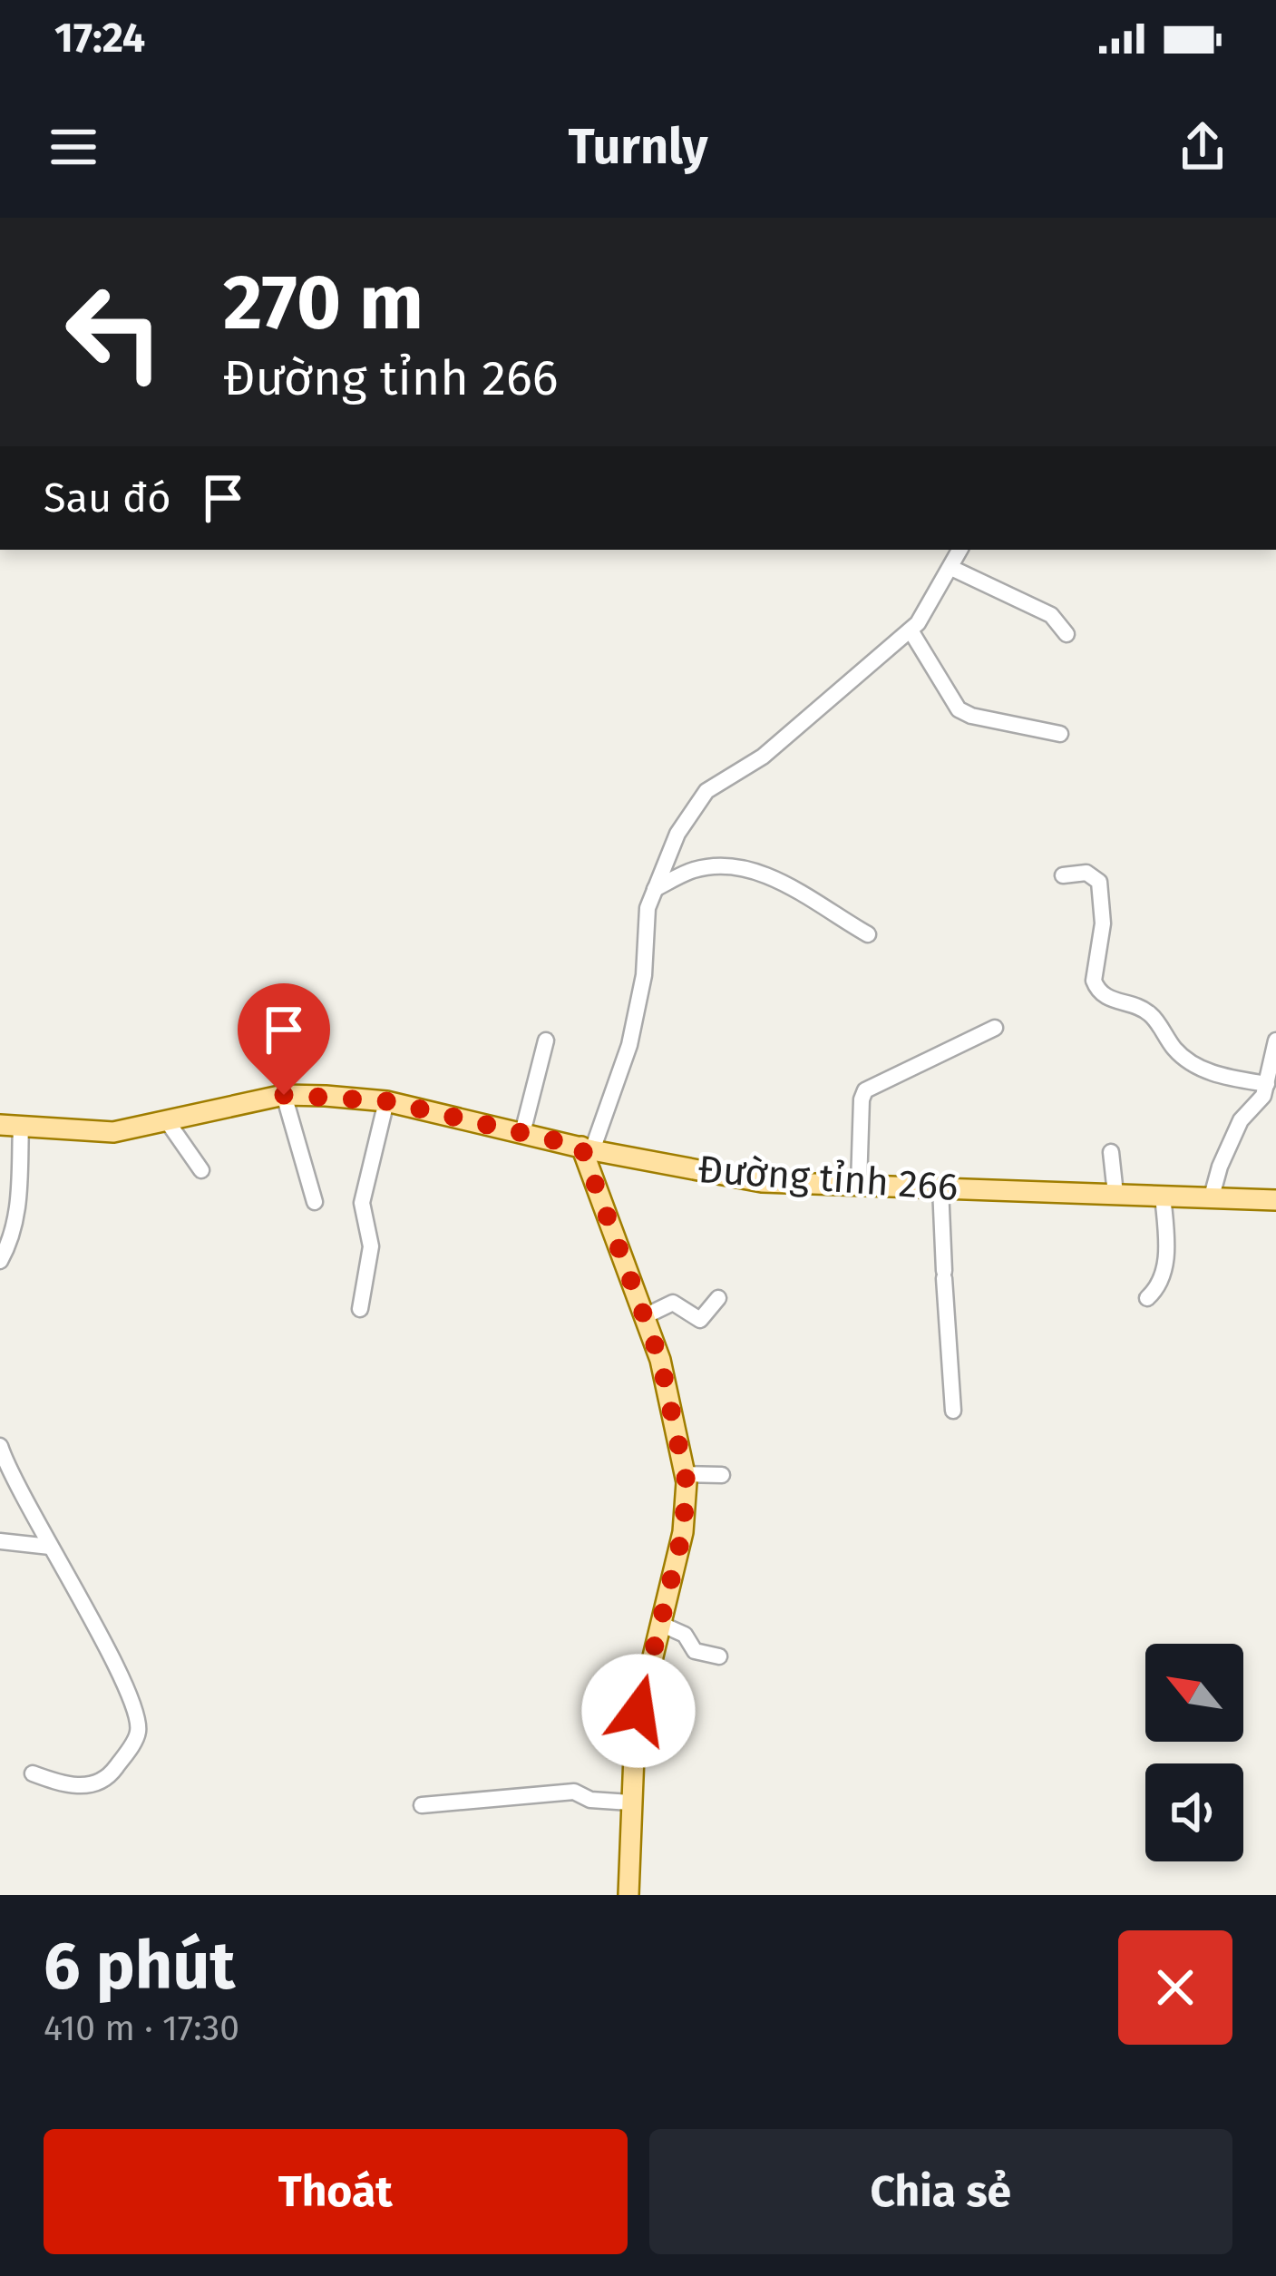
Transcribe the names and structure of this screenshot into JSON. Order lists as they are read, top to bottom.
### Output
{
  "streets": {
    "main road": ["Đường tỉnh 266"]
  },
  "north": "top left",
  "page": {
    "status": "17:24",
    "header": "Turnly",
    "turn": ["270 m", "Đường tỉnh 266"],
    "then": "Sau đó",
    "heading": ["6 phút", "410 m · 17:30"],
    "buttons": ["Thoát", "Chia sẻ"]
  }
}
